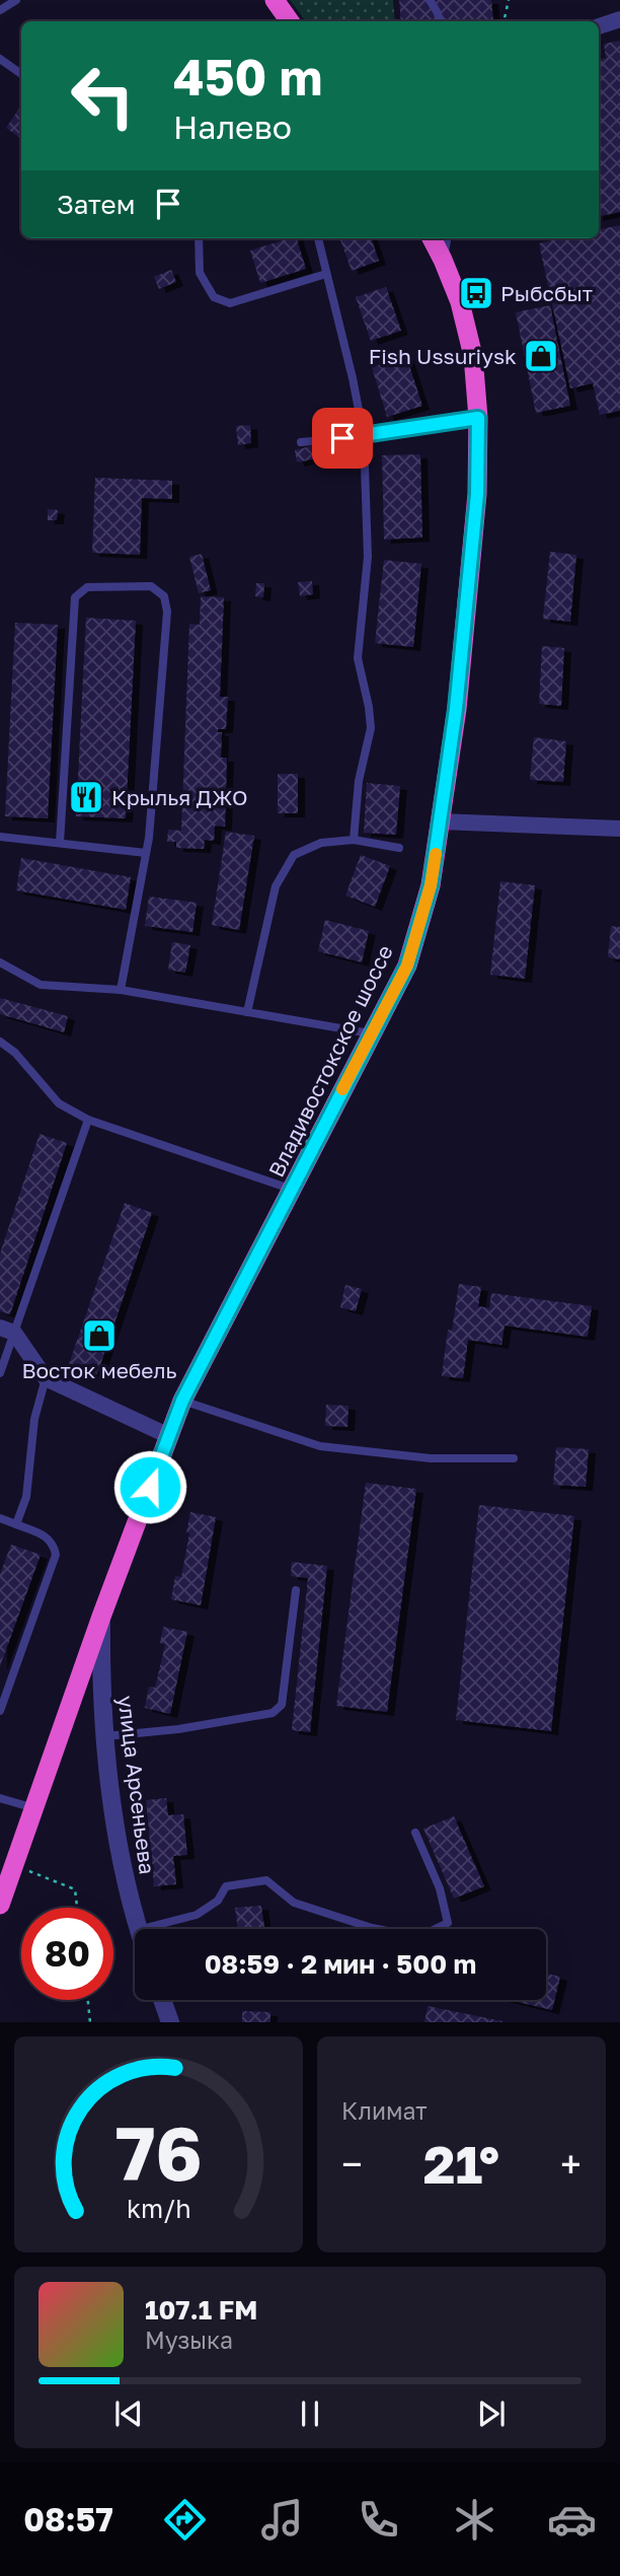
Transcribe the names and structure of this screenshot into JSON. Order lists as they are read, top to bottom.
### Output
{
  "streets": {
    "highway": ["Владивостокское шоссе"],
    "street": ["улица Арсеньева"]
  },
  "crossings": [
    ["Владивостокское шоссе", "улица Арсеньева"]
  ],
  "places": {
    "bus stop": ["Рыбсбыт"],
    "shop": ["Fish Ussuriysk", "Восток мебель"],
    "restaurant": ["Крылья ДЖО"]
  },
  "page": {
    "turn": ["450 m", "Налево"],
    "then": "Затем",
    "limit": "80",
    "trip": "08:59 · 2 мин · 500 m",
    "tile": "Климат",
    "heat": ["−", "21°", "+"],
    "song": ["107.1 FM", "Музыка"],
    "tabs": "08:57",
    "gauge": ["76", "km/h"]
  }
}
